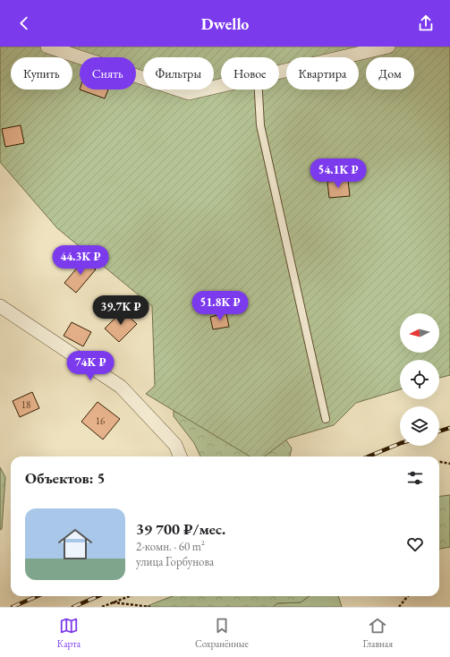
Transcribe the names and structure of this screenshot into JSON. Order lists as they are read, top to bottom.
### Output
{
  "house_numbers": ["18", "16"],
  "north": "left",
  "page": {
    "header": "Dwello",
    "chip": [
      "Купить",
      "Снять",
      "Фильтры",
      "Новое",
      "Квартира",
      "Дом"
    ],
    "price": [
      "54.1K ₽",
      "44.3K ₽",
      "51.8K ₽",
      "39.7K ₽",
      "74K ₽"
    ],
    "heading": "Объектов: 5",
    "list": [
      {
        "name": "39 700 ₽/мес.",
        "note": "2-комн. · 60 m² · улица Горбунова"
      }
    ],
    "tabs": ["Карта", "Сохранённые", "Главная"]
  }
}
